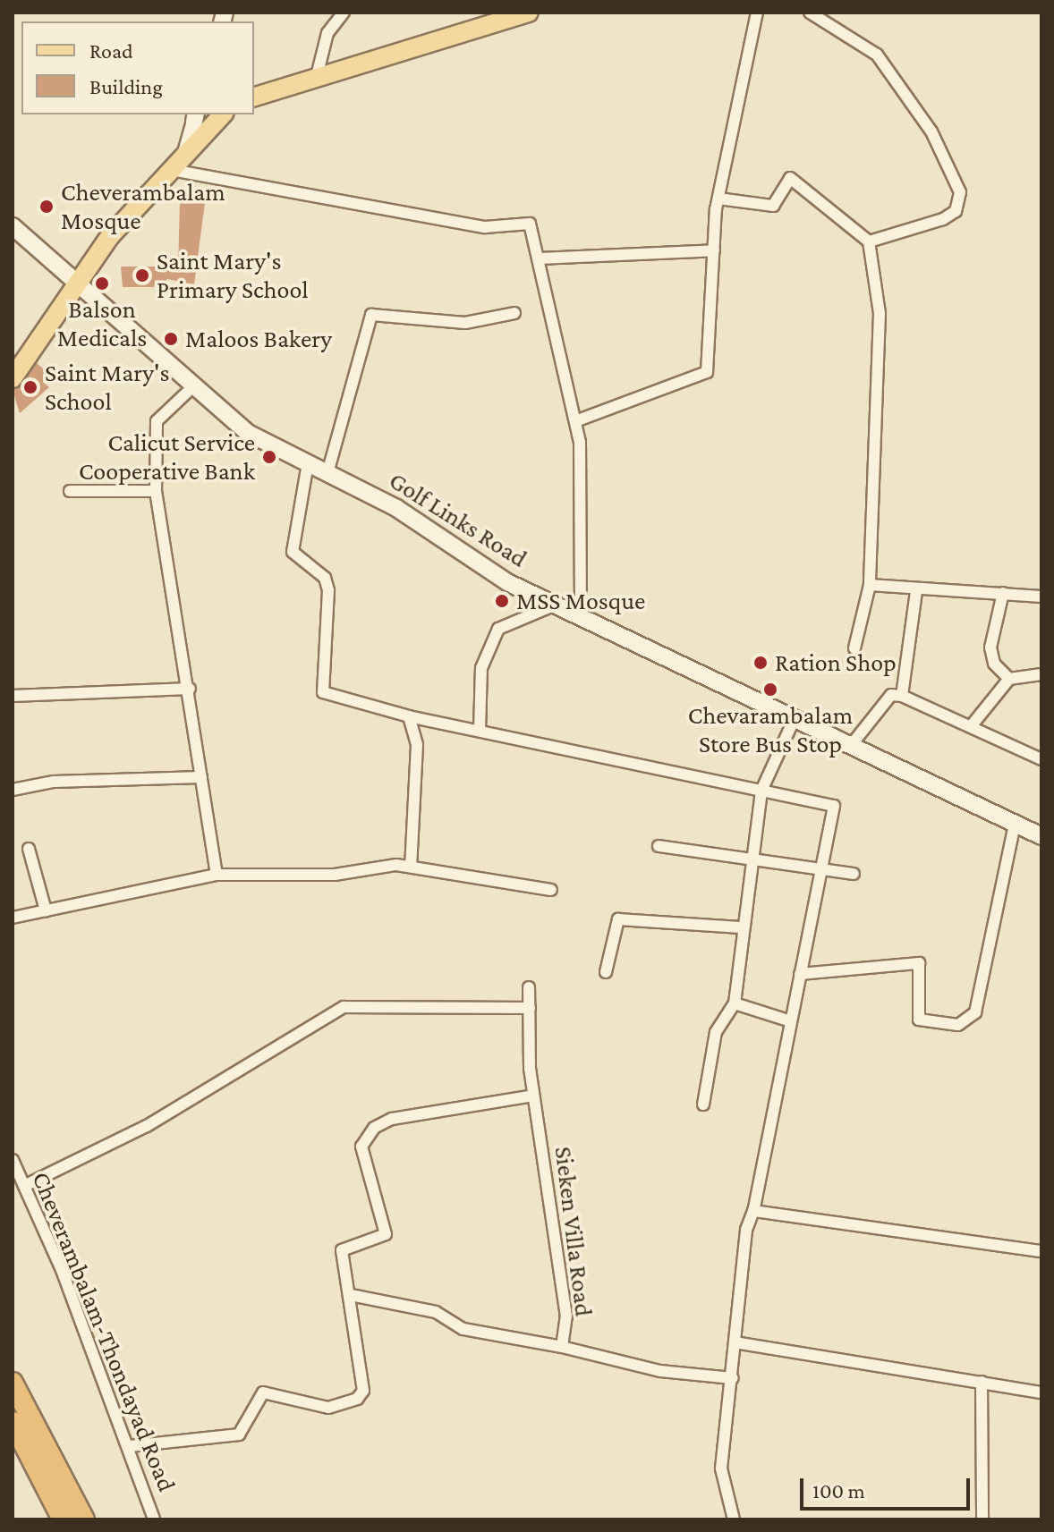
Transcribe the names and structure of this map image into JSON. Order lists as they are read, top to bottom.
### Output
{
  "streets": {
    "main road": ["Golf Links Road"],
    "street": ["Sieken Villa Road", "Cheverambalam-Thondayad Road"]
  },
  "places": [
    "Cheverambalam Mosque",
    "Saint Mary's Primary School",
    "Balson Medicals",
    "Maloos Bakery",
    "Saint Mary's School",
    "Calicut Service Cooperative Bank",
    "MSS Mosque",
    "Ration Shop",
    "Chevarambalam Store Bus Stop"
  ],
  "legend": ["Road", "Building"],
  "scale_bar": "100 m"
}
